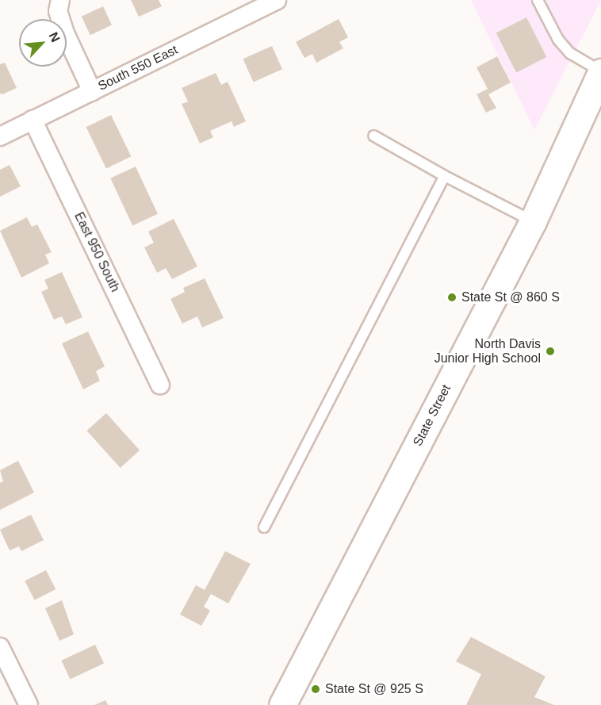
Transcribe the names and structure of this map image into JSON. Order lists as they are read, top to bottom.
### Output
{
  "streets": {
    "main road": ["State Street"],
    "street": ["South 550 East", "East 950 South"]
  },
  "crossings": [
    ["South 550 East", "East 950 South"]
  ],
  "places": ["State St @ 860 S", "North Davis Junior High School", "State St @ 925 S"],
  "north": "top right"
}
